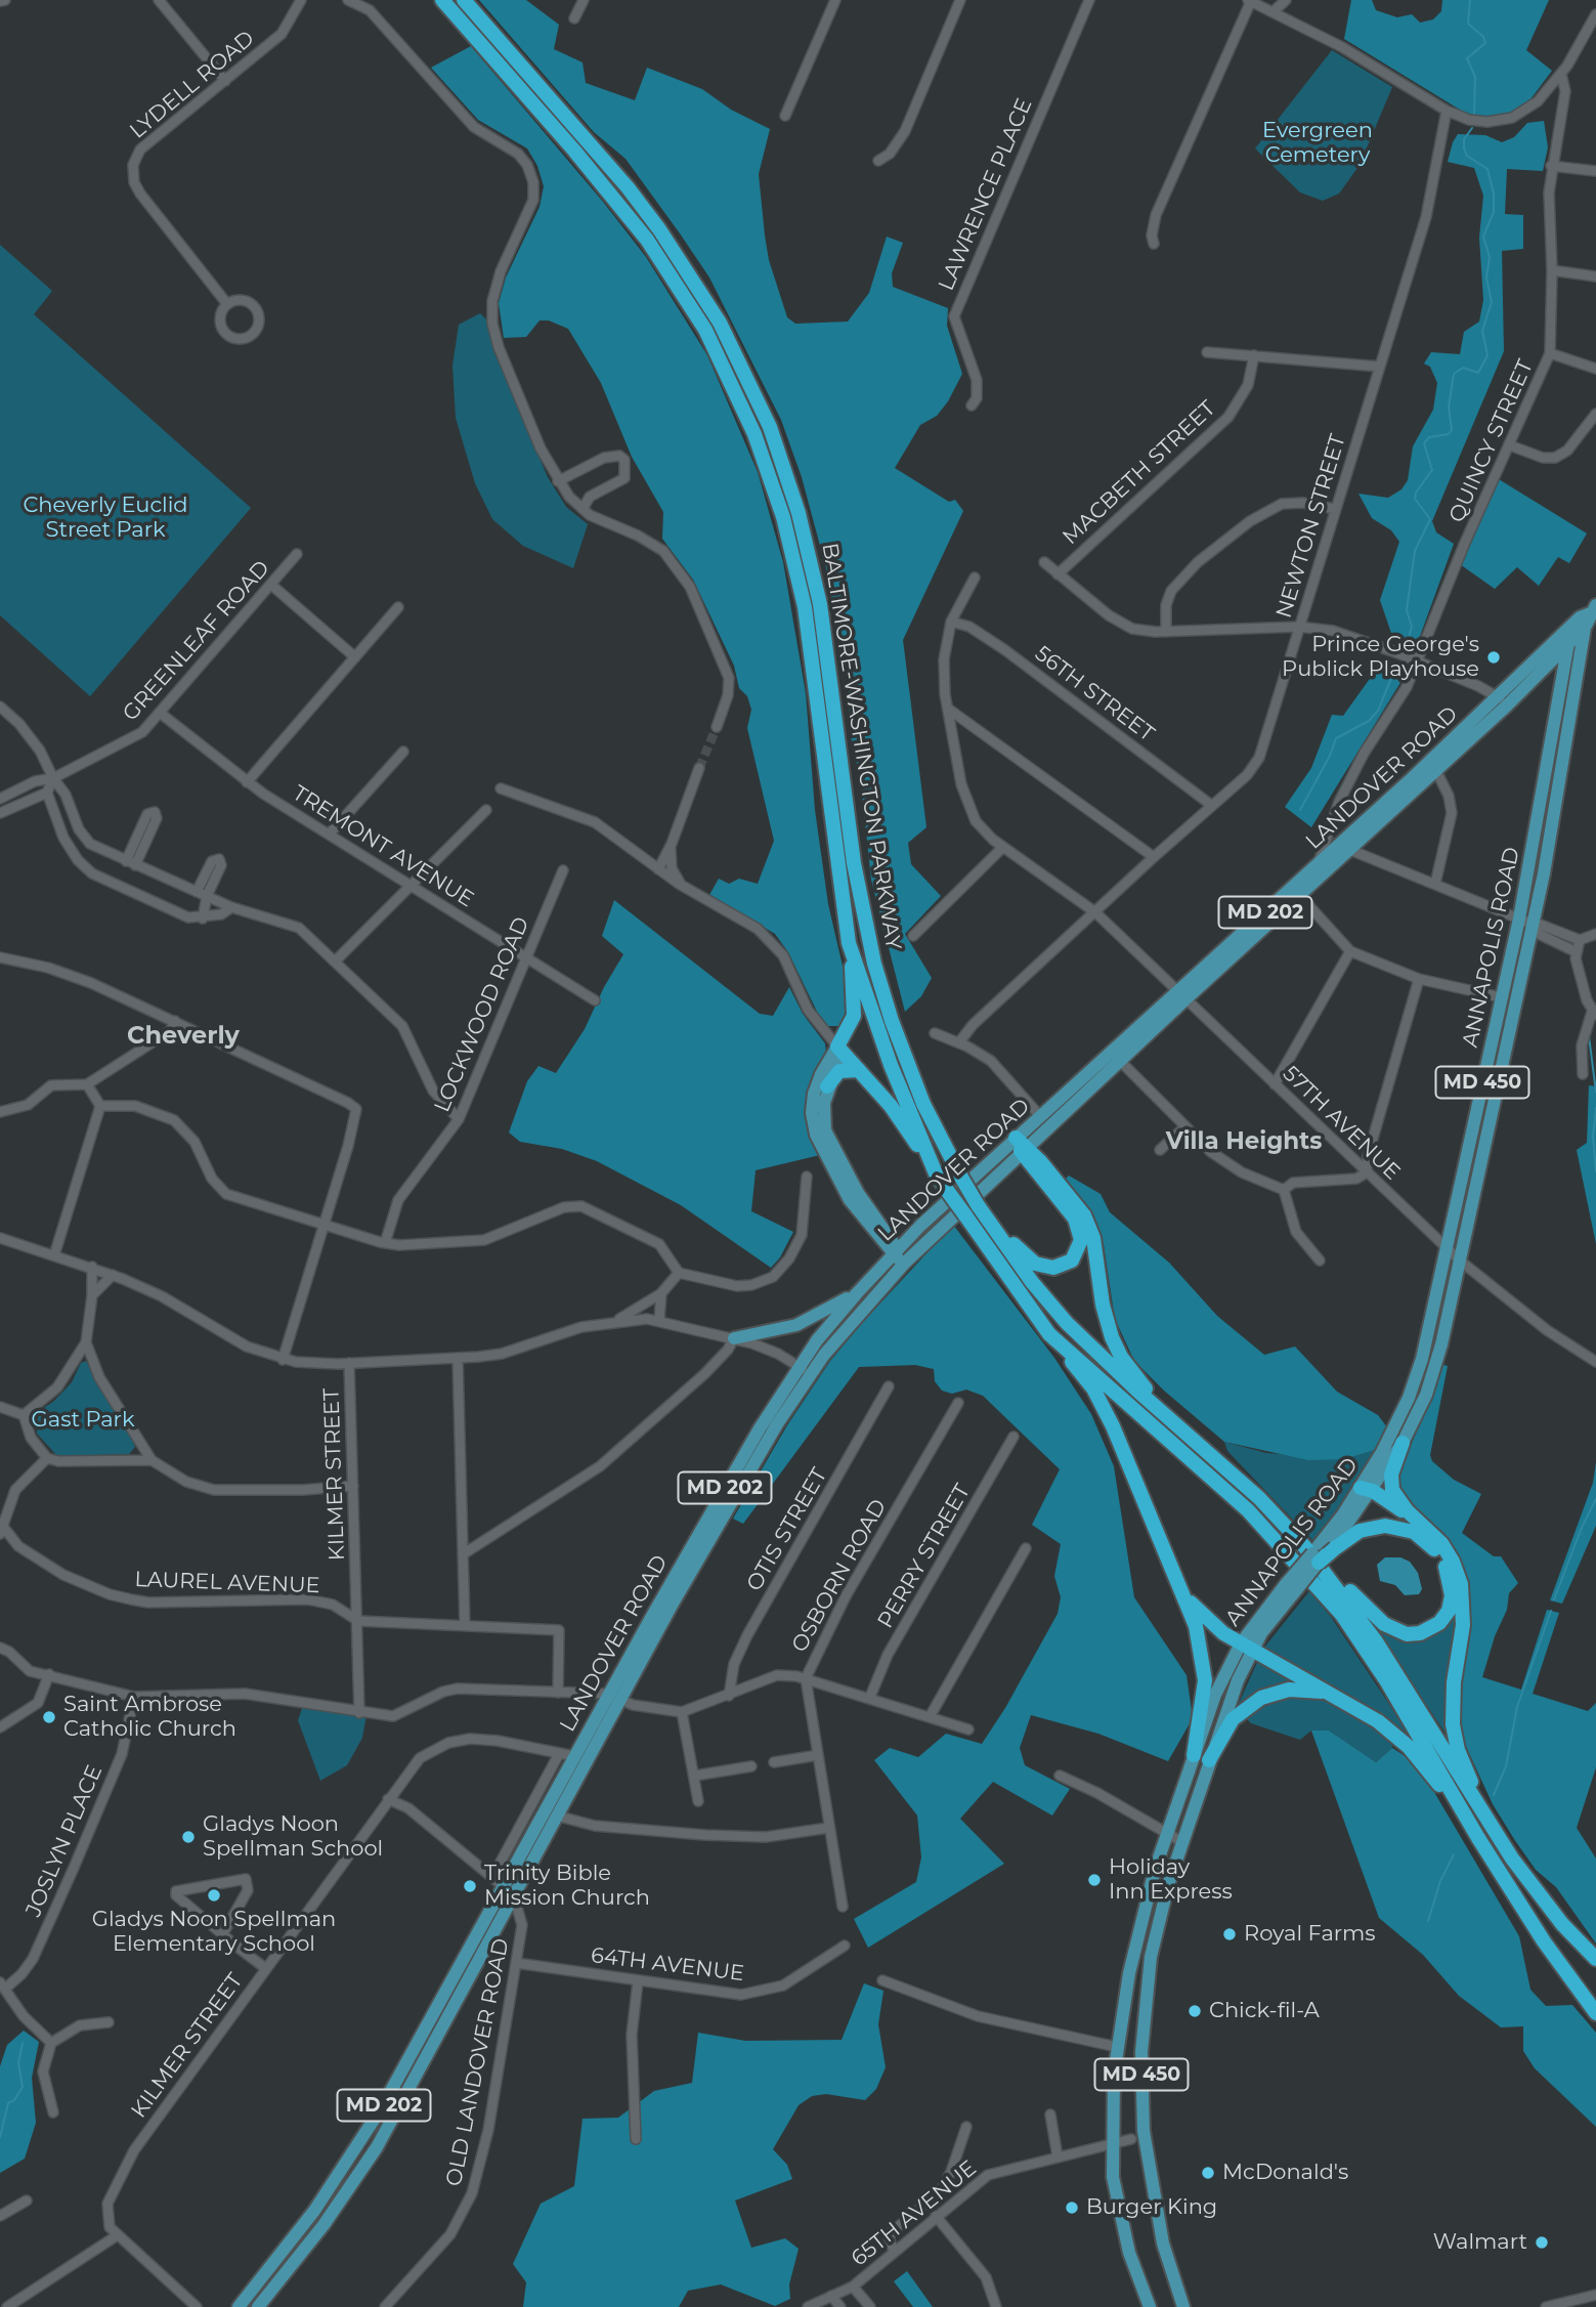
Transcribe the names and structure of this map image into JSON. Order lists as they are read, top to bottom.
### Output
{
  "streets": {
    "highway": ["BALTIMORE-WASHINGTON PARKWAY"],
    "main road": [
      "LANDOVER ROAD",
      "MD 202",
      "ANNAPOLIS ROAD",
      "MD 450"
    ],
    "street": [
      "LYDELL ROAD",
      "LAWRENCE PLACE",
      "QUINCY STREET",
      "MACBETH STREET",
      "NEWTON STREET",
      "GREENLEAF ROAD",
      "56TH STREET",
      "TREMONT AVENUE",
      "LOCKWOOD ROAD",
      "57TH AVENUE",
      "KILMER STREET",
      "OTIS STREET",
      "PERRY STREET",
      "OSBORN ROAD",
      "LAUREL AVENUE",
      "JOSLYN PLACE",
      "64TH AVENUE",
      "OLD LANDOVER ROAD",
      "65TH AVENUE"
    ]
  },
  "crossings": [
    ["QUINCY STREET", "LANDOVER ROAD"],
    ["NEWTON STREET", "56TH STREET"],
    ["NEWTON STREET", "57TH AVENUE"],
    ["GREENLEAF ROAD", "TREMONT AVENUE"],
    ["56TH STREET", "57TH AVENUE"],
    ["LANDOVER ROAD", "ANNAPOLIS ROAD"],
    ["LANDOVER ROAD", "57TH AVENUE"],
    ["LANDOVER ROAD", "KILMER STREET"],
    ["LANDOVER ROAD", "OLD LANDOVER ROAD"],
    ["TREMONT AVENUE", "LOCKWOOD ROAD"],
    ["ANNAPOLIS ROAD", "57TH AVENUE"],
    ["ANNAPOLIS ROAD", "65TH AVENUE"],
    ["KILMER STREET", "LAUREL AVENUE"],
    ["KILMER STREET", "OLD LANDOVER ROAD"],
    ["64TH AVENUE", "OLD LANDOVER ROAD"]
  ],
  "districts": ["Cheverly", "Villa Heights"],
  "parks": ["Evergreen Cemetery", "Cheverly Euclid Street Park", "Gast Park"],
  "places": [
    "Prince George's Publick Playhouse",
    "Saint Ambrose Catholic Church",
    "Gladys Noon Spellman School",
    "Holiday Inn Express",
    "Trinity Bible Mission Church",
    "Gladys Noon Spellman Elementary School",
    "Royal Farms",
    "Chick-fil-A",
    "McDonald's",
    "Burger King",
    "Walmart"
  ]
}
